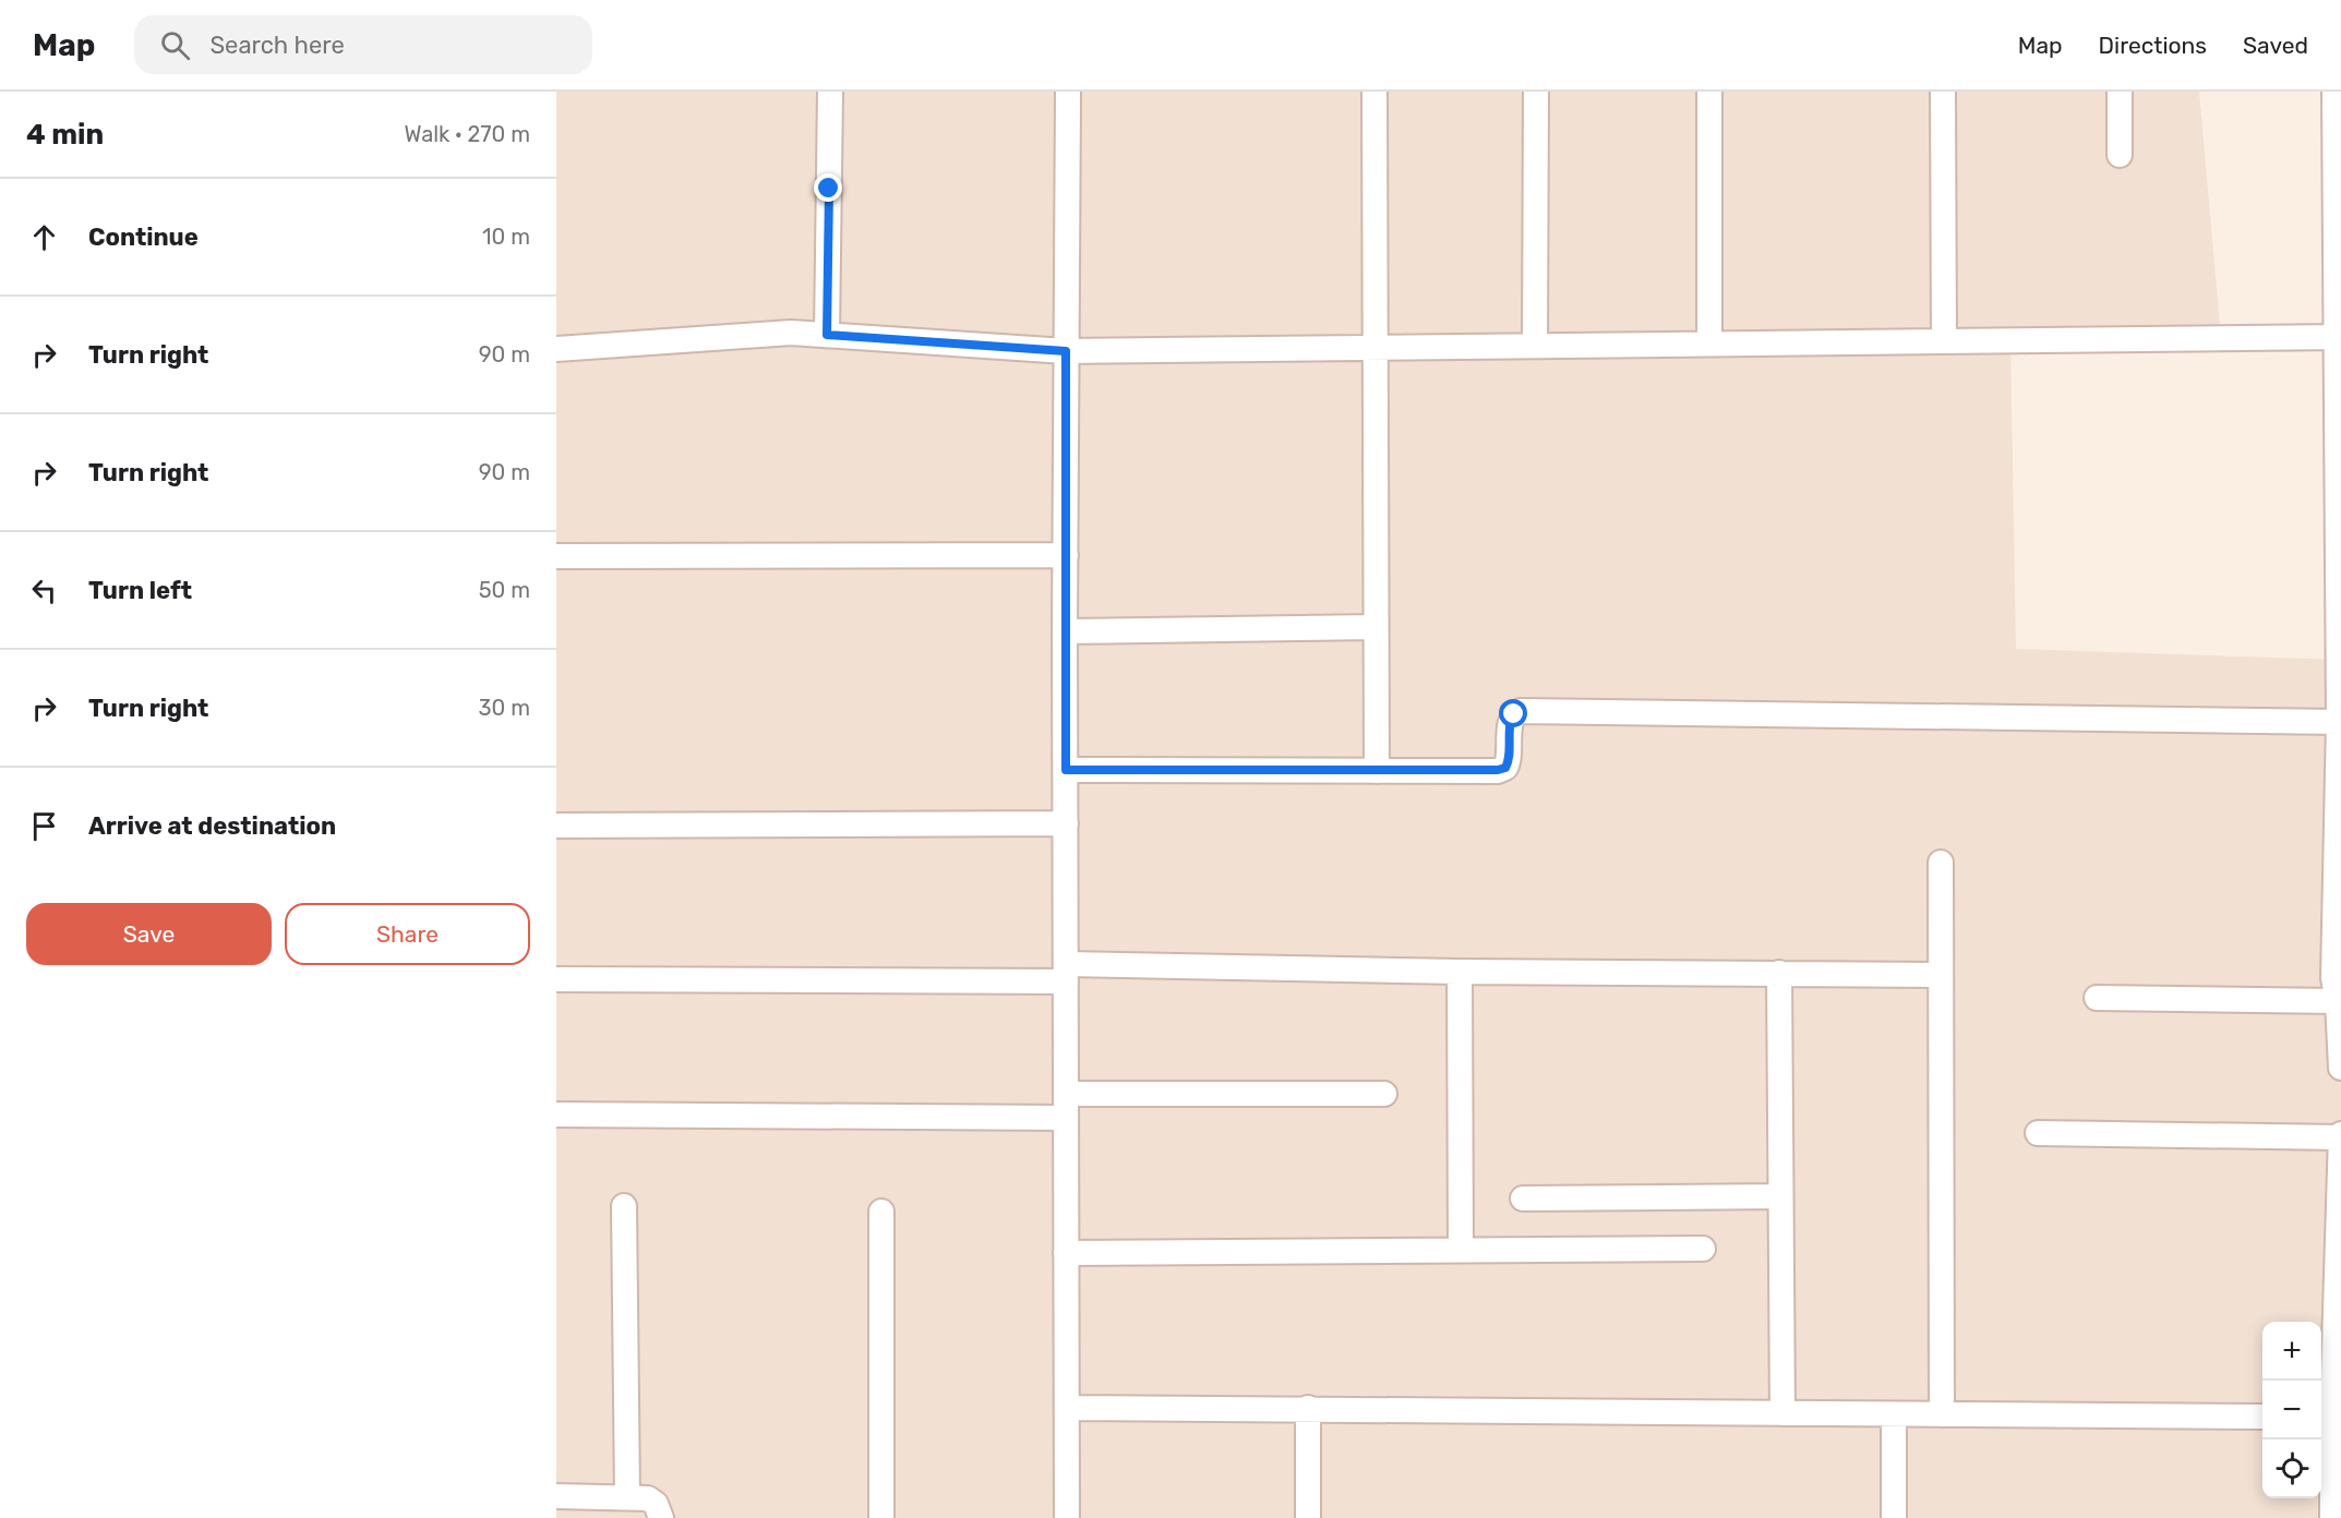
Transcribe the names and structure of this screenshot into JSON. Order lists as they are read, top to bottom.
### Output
{
  "page": {
    "header": "Map",
    "search": "Search here",
    "nav": ["Map", "Directions", "Saved"],
    "heading": ["4 min", "Walk · 270 m"],
    "list": [
      ["Continue", "10 m"],
      ["Turn right", "90 m"],
      ["Turn right", "90 m"],
      ["Turn left", "50 m"],
      ["Turn right", "30 m"],
      "Arrive at destination"
    ],
    "buttons": ["Save", "Share"],
    "map_buttons": ["+", "−"]
  }
}
